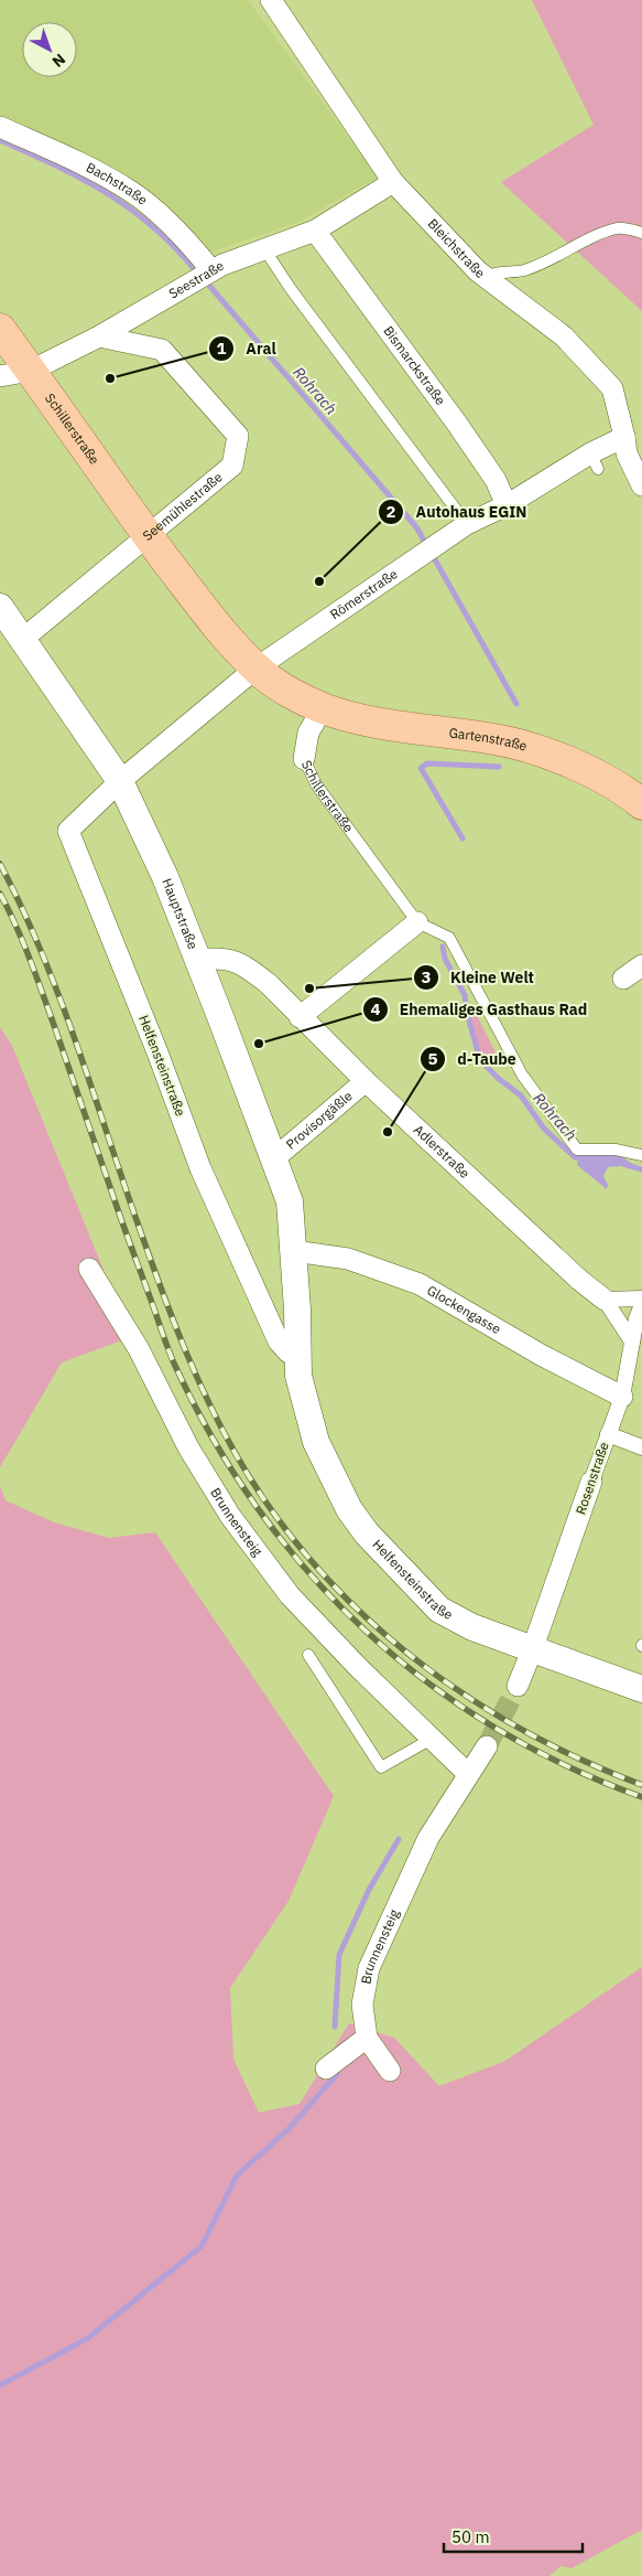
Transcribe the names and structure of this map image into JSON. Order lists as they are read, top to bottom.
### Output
{
  "streets": {
    "main road": ["Schillerstraße", "Gartenstraße"],
    "street": [
      "Bachstraße",
      "Bleichstraße",
      "Seestraße",
      "Bismarckstraße",
      "Seemühlestraße",
      "Römerstraße",
      "Hauptstraße",
      "Helfensteinstraße",
      "Provisorgäßle",
      "Adlerstraße",
      "Glockengasse",
      "Rosenstraße",
      "Brunnensteig"
    ]
  },
  "crossings": [
    ["Bachstraße", "Seestraße"],
    ["Bleichstraße", "Seestraße"],
    ["Bleichstraße", "Römerstraße"],
    ["Seestraße", "Bismarckstraße"],
    ["Seestraße", "Schillerstraße"],
    ["Seestraße", "Seemühlestraße"],
    ["Bismarckstraße", "Römerstraße"],
    ["Schillerstraße", "Seemühlestraße"],
    ["Schillerstraße", "Römerstraße"],
    ["Schillerstraße", "Gartenstraße"],
    ["Seemühlestraße", "Hauptstraße"],
    ["Römerstraße", "Hauptstraße"],
    ["Römerstraße", "Helfensteinstraße"],
    ["Hauptstraße", "Helfensteinstraße"],
    ["Hauptstraße", "Provisorgäßle"],
    ["Hauptstraße", "Adlerstraße"],
    ["Hauptstraße", "Glockengasse"],
    ["Helfensteinstraße", "Glockengasse"],
    ["Helfensteinstraße", "Rosenstraße"],
    ["Provisorgäßle", "Adlerstraße"],
    ["Glockengasse", "Rosenstraße"]
  ],
  "water": ["Rohrach"],
  "places": [
    "Aral",
    "Autohaus EGIN",
    "Kleine Welt",
    "Ehemaliges Gasthaus Rad",
    "d-Taube"
  ],
  "scale_bar": "50 m",
  "north": "bottom right"
}
